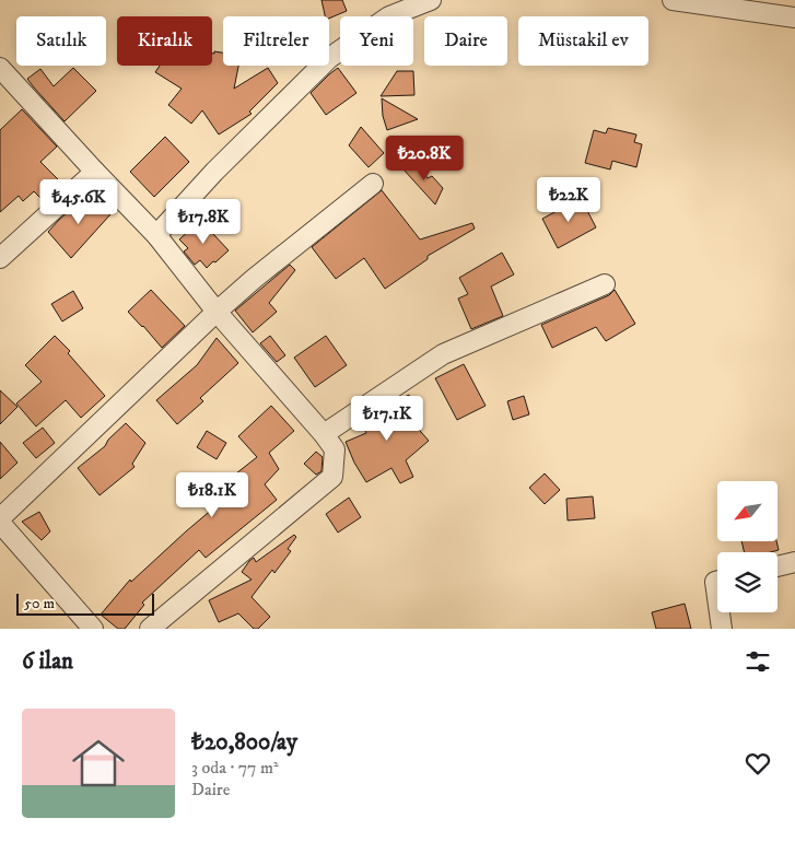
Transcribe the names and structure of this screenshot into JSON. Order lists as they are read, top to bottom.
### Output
{
  "scale_bar": "50 m",
  "north": "bottom left",
  "page": {
    "chip": [
      "Satılık",
      "Kiralık",
      "Filtreler",
      "Yeni",
      "Daire",
      "Müstakil ev"
    ],
    "price": [
      "₺20.8K",
      "₺22K",
      "₺45.6K",
      "₺17.8K",
      "₺17.1K",
      "₺18.1K"
    ],
    "scale": "50 m",
    "heading": "6 ilan",
    "list": [
      {
        "name": "₺20,800/ay",
        "note": "3 oda · 77 m² · Daire"
      }
    ]
  }
}
